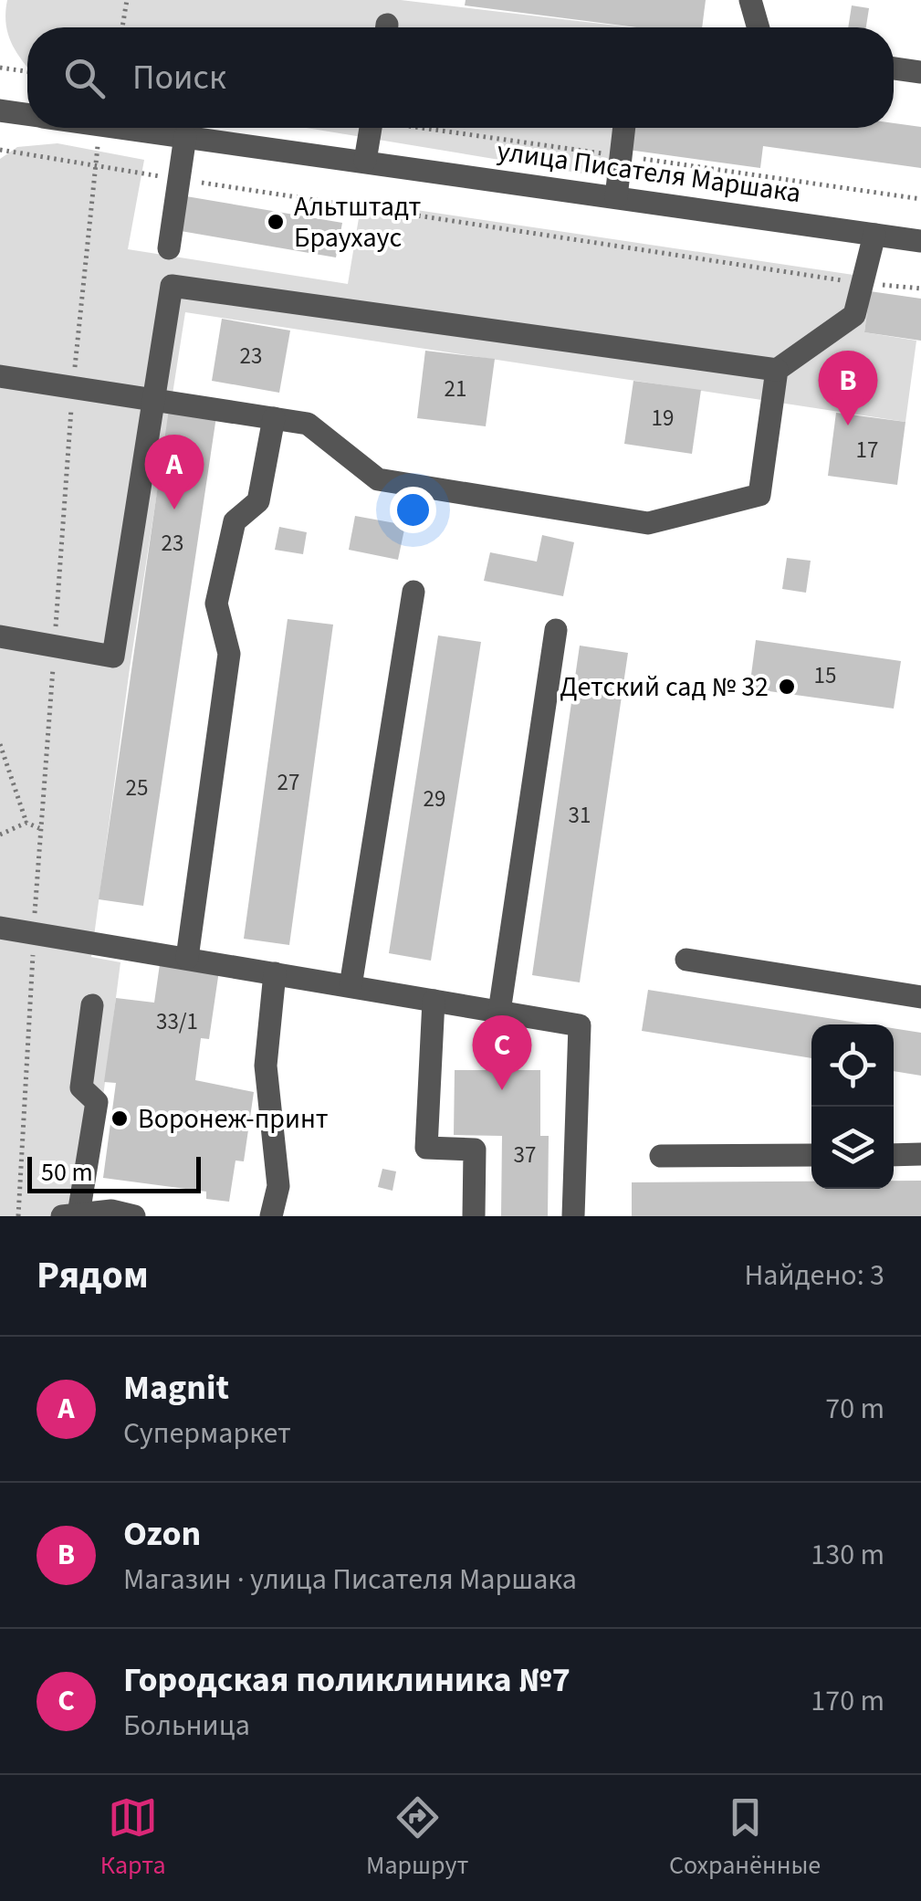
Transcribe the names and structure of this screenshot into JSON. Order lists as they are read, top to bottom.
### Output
{
  "streets": {
    "street": ["улица Писателя Маршака"]
  },
  "places": ["Альтштадт Браухаус", "Детский сад № 32", "Воронеж-принт"],
  "house_numbers": [
    "23",
    "21",
    "19",
    "17",
    "23",
    "15",
    "27",
    "25",
    "29",
    "31",
    "33/1",
    "37"
  ],
  "scale_bar": "50 m",
  "page": {
    "search": "Поиск",
    "pins": ["B", "A", "C"],
    "scale": "50 m",
    "heading": ["Рядом", "Найдено: 3"],
    "list": [
      {
        "mark": "A",
        "name": "Magnit",
        "note": "Супермаркет",
        "value": "70 m"
      },
      {
        "mark": "B",
        "name": "Ozon",
        "note": "Магазин · улица Писателя Маршака",
        "value": "130 m"
      },
      {
        "mark": "C",
        "name": "Городская поликлиника №7",
        "note": "Больница",
        "value": "170 m"
      }
    ],
    "nav": ["Карта", "Маршрут", "Сохранённые"]
  }
}
